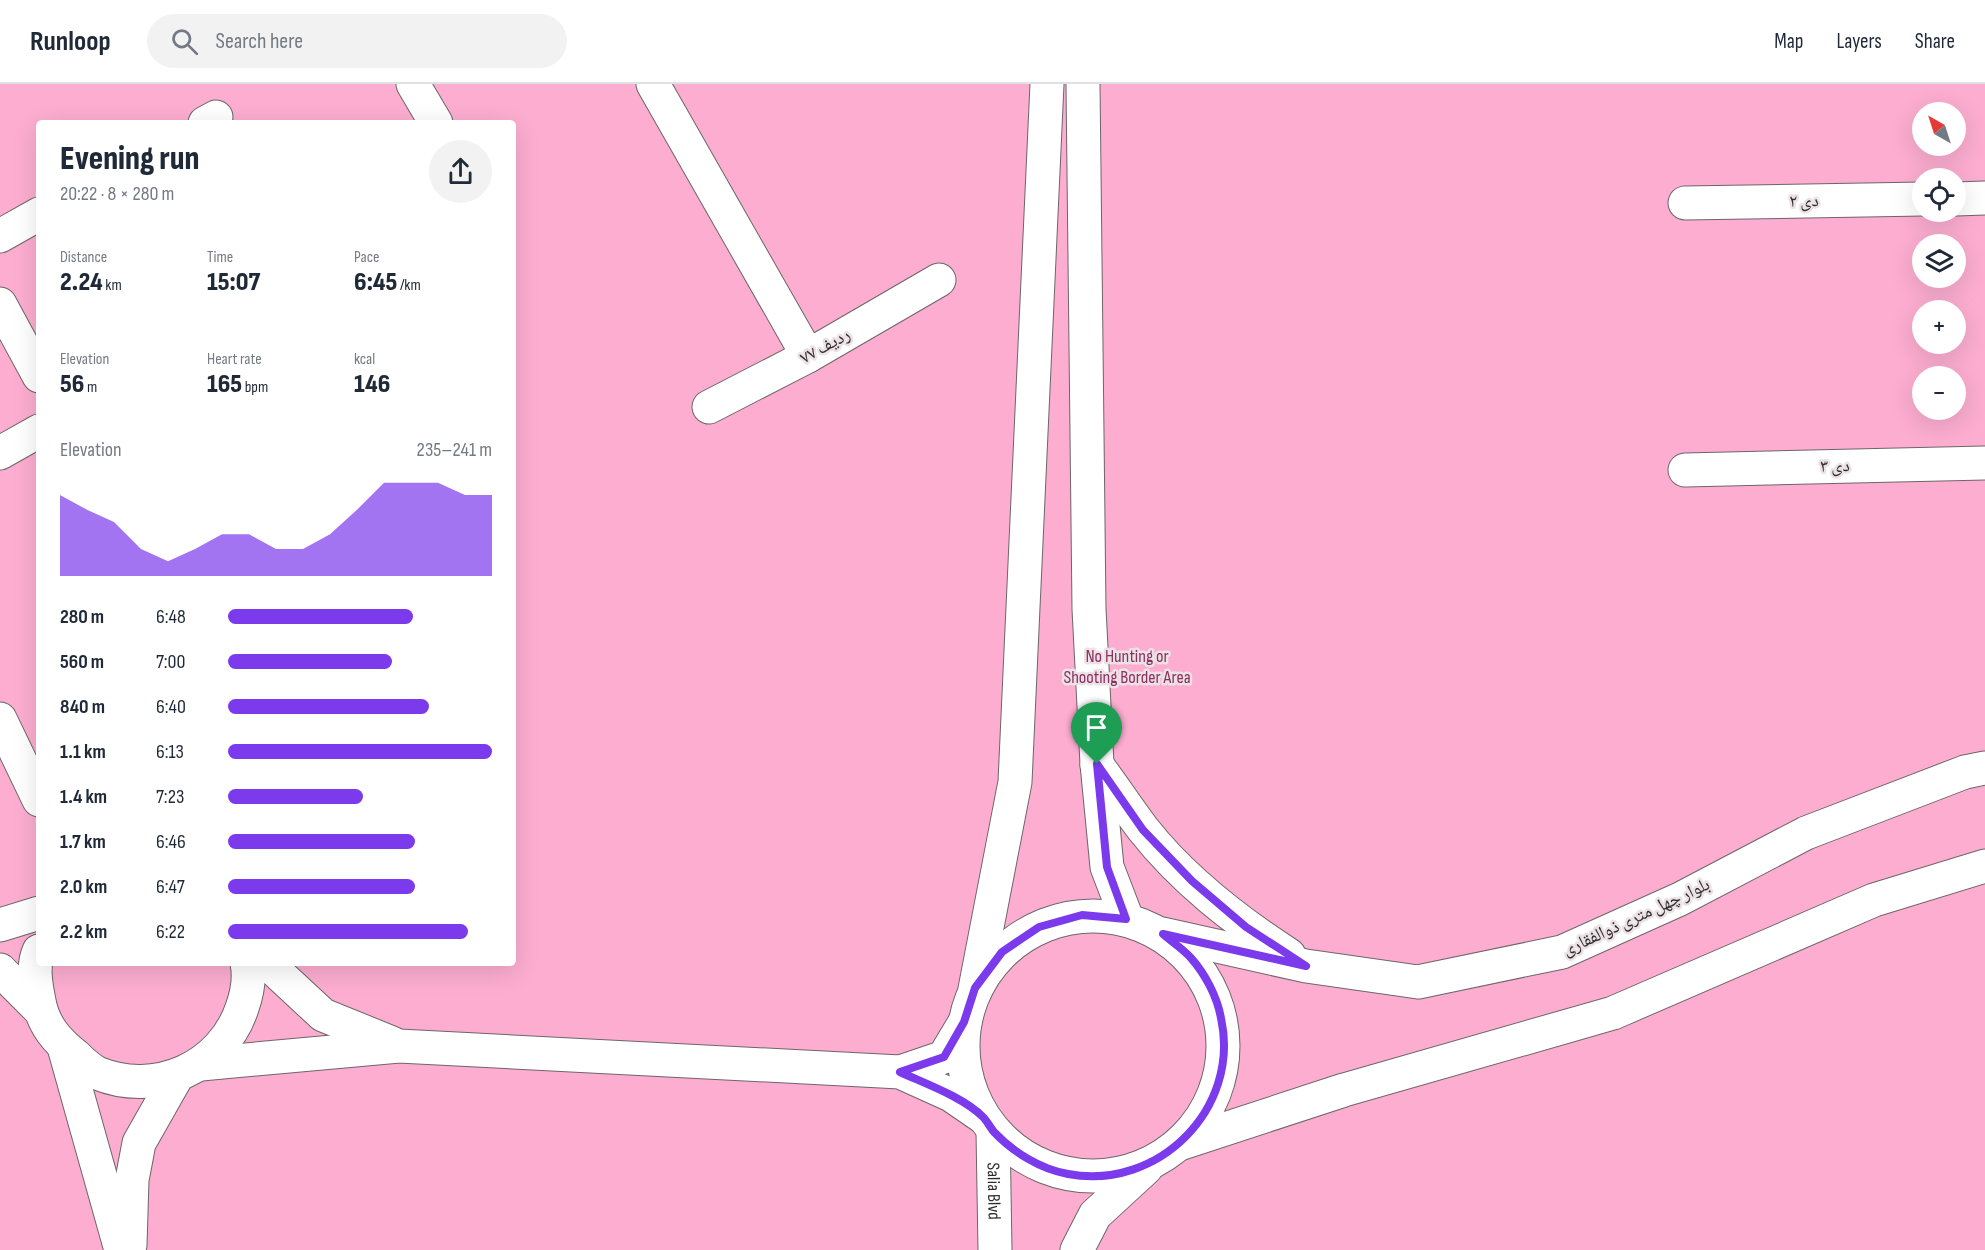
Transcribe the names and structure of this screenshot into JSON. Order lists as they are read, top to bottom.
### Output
{
  "streets": {
    "main road": [
      "دی ۲",
      "ردیف ۷۷",
      "دی ۳",
      "بلوار چهل متری ذوالفقاری",
      "Salia Blvd"
    ]
  },
  "parks": ["No Hunting or Shooting Border Area"],
  "north": "top left",
  "page": {
    "header": "Runloop",
    "search": "Search here",
    "nav": ["Map", "Layers", "Share"],
    "map_buttons": ["+", "−"],
    "heading": ["Evening run", "20:22 · 8 × 280 m"],
    "stats": [
      ["Distance", "2.24 km"],
      ["Time", "15:07"],
      ["Pace", "6:45 /km"],
      ["Elevation", "56 m"],
      ["Heart rate", "165 bpm"],
      ["kcal", "146"]
    ],
    "chart": ["Elevation", "235–241 m"],
    "list": [
      {
        "name": "280 m",
        "note": "6:48"
      },
      {
        "name": "560 m",
        "note": "7:00"
      },
      {
        "name": "840 m",
        "note": "6:40"
      },
      {
        "name": "1.1 km",
        "note": "6:13"
      },
      {
        "name": "1.4 km",
        "note": "7:23"
      },
      {
        "name": "1.7 km",
        "note": "6:46"
      },
      {
        "name": "2.0 km",
        "note": "6:47"
      },
      {
        "name": "2.2 km",
        "note": "6:22"
      }
    ]
  }
}
